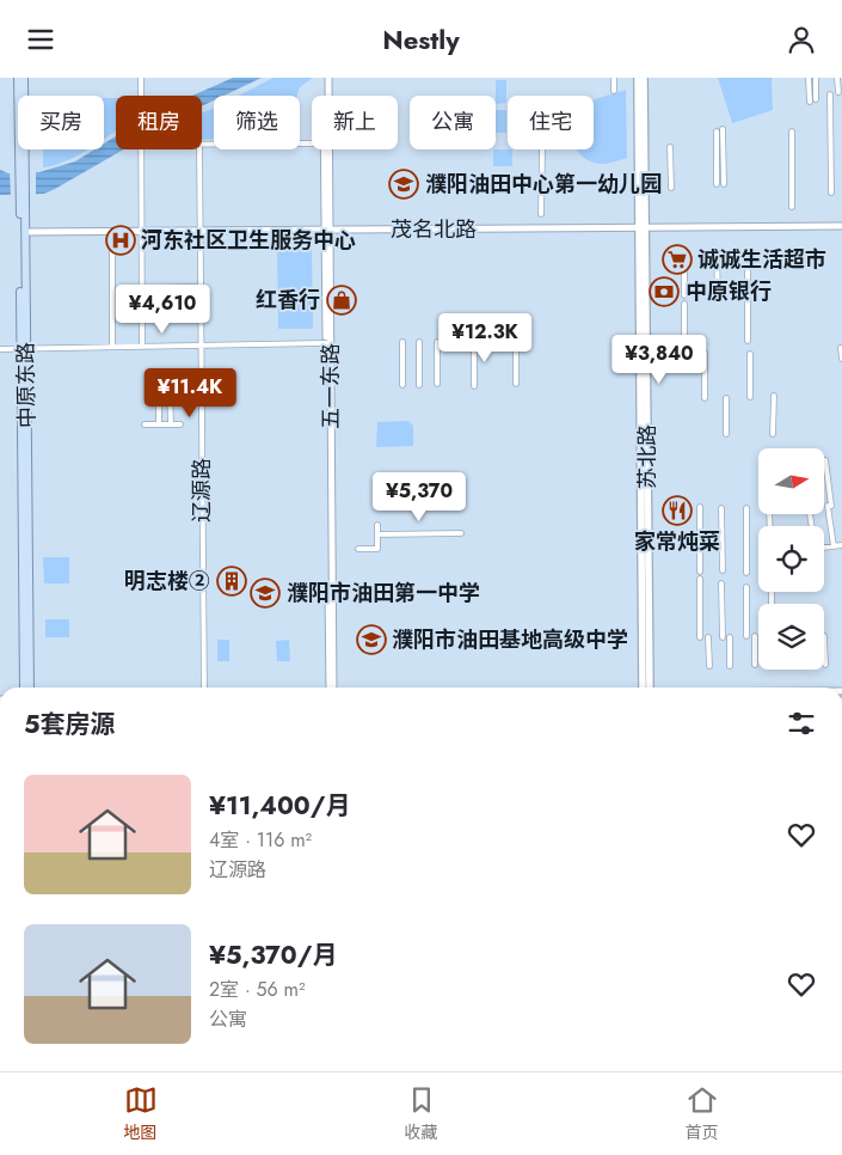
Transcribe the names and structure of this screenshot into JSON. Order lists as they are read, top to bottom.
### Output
{
  "streets": {
    "main road": ["中原东路", "苏北路"],
    "street": ["茂名北路", "五一东路", "辽源路"]
  },
  "crossings": [
    ["茂名北路", "中原东路"],
    ["茂名北路", "五一东路"],
    ["茂名北路", "苏北路"],
    ["茂名北路", "辽源路"]
  ],
  "places": {
    "school or university": ["濮阳油田中心第一幼儿园", "濮阳市油田第一中学", "濮阳市油田基地高级中学"],
    "hospital": ["河东社区卫生服务中心"],
    "supermarket": ["诚诚生活超市"],
    "bank": ["中原银行"],
    "shop": ["红香行"],
    "restaurant": ["家常炖菜"],
    "building": ["明志楼②"]
  },
  "north": "right",
  "page": {
    "header": "Nestly",
    "chip": [
      "买房",
      "租房",
      "筛选",
      "新上",
      "公寓",
      "住宅"
    ],
    "price": [
      "¥4,610",
      "¥12.3K",
      "¥3,840",
      "¥11.4K",
      "¥5,370"
    ],
    "heading": "5套房源",
    "list": [
      {
        "name": "¥11,400/月",
        "note": "4室 · 116 m² · 辽源路"
      },
      {
        "name": "¥5,370/月",
        "note": "2室 · 56 m² · 公寓"
      }
    ],
    "tabs": ["地图", "收藏", "首页"]
  }
}
